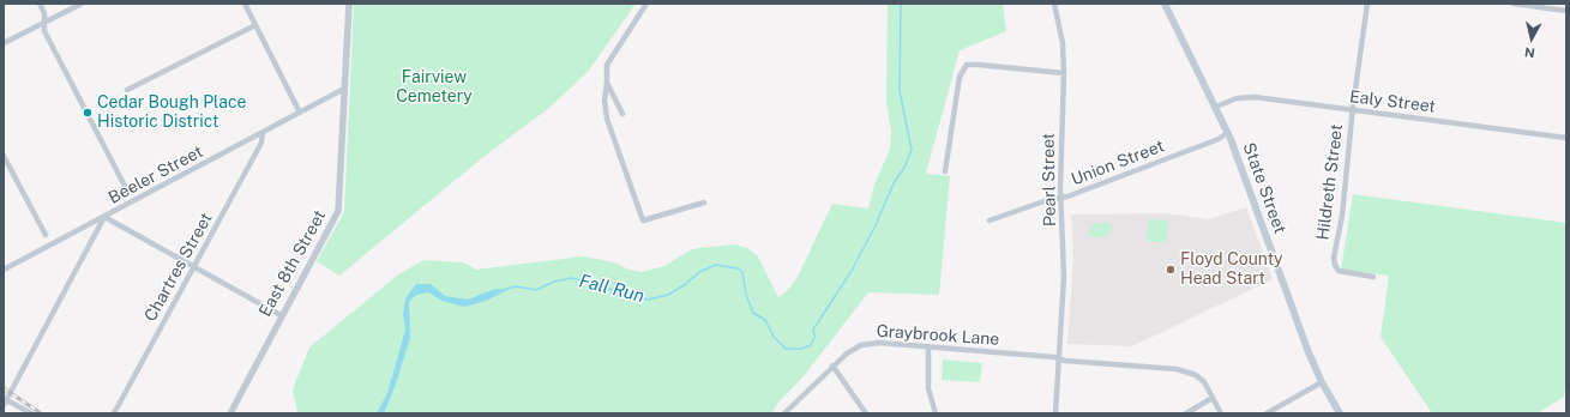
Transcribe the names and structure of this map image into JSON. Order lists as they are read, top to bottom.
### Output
{
  "streets": {
    "main road": ["State Street"],
    "street": [
      "Ealy Street",
      "Union Street",
      "Beeler Street",
      "Pearl Street",
      "Hildreth Street",
      "East 8th Street",
      "Chartres Street",
      "Graybrook Lane"
    ]
  },
  "crossings": [
    ["Ealy Street", "Hildreth Street"],
    ["Ealy Street", "State Street"],
    ["Union Street", "Pearl Street"],
    ["Union Street", "State Street"],
    ["Beeler Street", "East 8th Street"],
    ["Beeler Street", "Chartres Street"],
    ["Pearl Street", "Graybrook Lane"]
  ],
  "water": ["Fall Run"],
  "parks": ["Fairview Cemetery"],
  "places": ["Cedar Bough Place Historic District", "Floyd County Head Start"],
  "north": "bottom"
}
